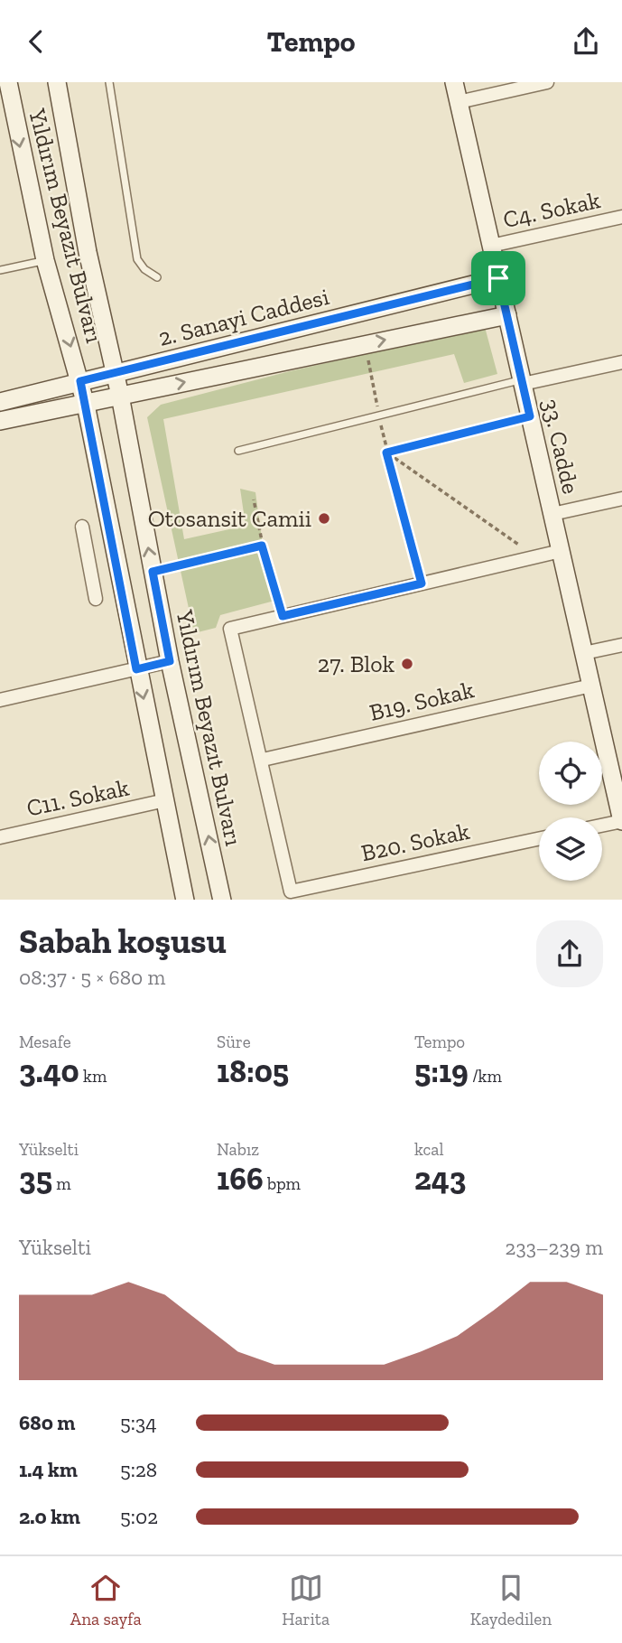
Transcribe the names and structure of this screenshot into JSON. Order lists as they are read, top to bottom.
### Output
{
  "streets": {
    "main road": ["Yıldırım Beyazıt Bulvarı", "2. Sanayi Caddesi", "33. Cadde"],
    "street": [
      "C4. Sokak",
      "B19. Sokak",
      "C11. Sokak",
      "B20. Sokak"
    ]
  },
  "crossings": [
    ["C4. Sokak", "33. Cadde"],
    ["Yıldırım Beyazıt Bulvarı", "2. Sanayi Caddesi"],
    ["Yıldırım Beyazıt Bulvarı", "C11. Sokak"],
    ["2. Sanayi Caddesi", "33. Cadde"],
    ["33. Cadde", "B19. Sokak"],
    ["B19. Sokak", "B20. Sokak"]
  ],
  "places": ["Otosansit Camii", "27. Blok"],
  "page": {
    "header": "Tempo",
    "heading": ["Sabah koşusu", "08:37 · 5 × 680 m"],
    "stats": [
      ["Mesafe", "3.40 km"],
      ["Süre", "18:05"],
      ["Tempo", "5:19 /km"],
      ["Yükselti", "35 m"],
      ["Nabız", "166 bpm"],
      ["kcal", "243"]
    ],
    "chart": ["Yükselti", "233–239 m"],
    "list": [
      {
        "name": "680 m",
        "note": "5:34"
      },
      {
        "name": "1.4 km",
        "note": "5:28"
      },
      {
        "name": "2.0 km",
        "note": "5:02"
      }
    ],
    "tabs": ["Ana sayfa", "Harita", "Kaydedilen"]
  }
}
